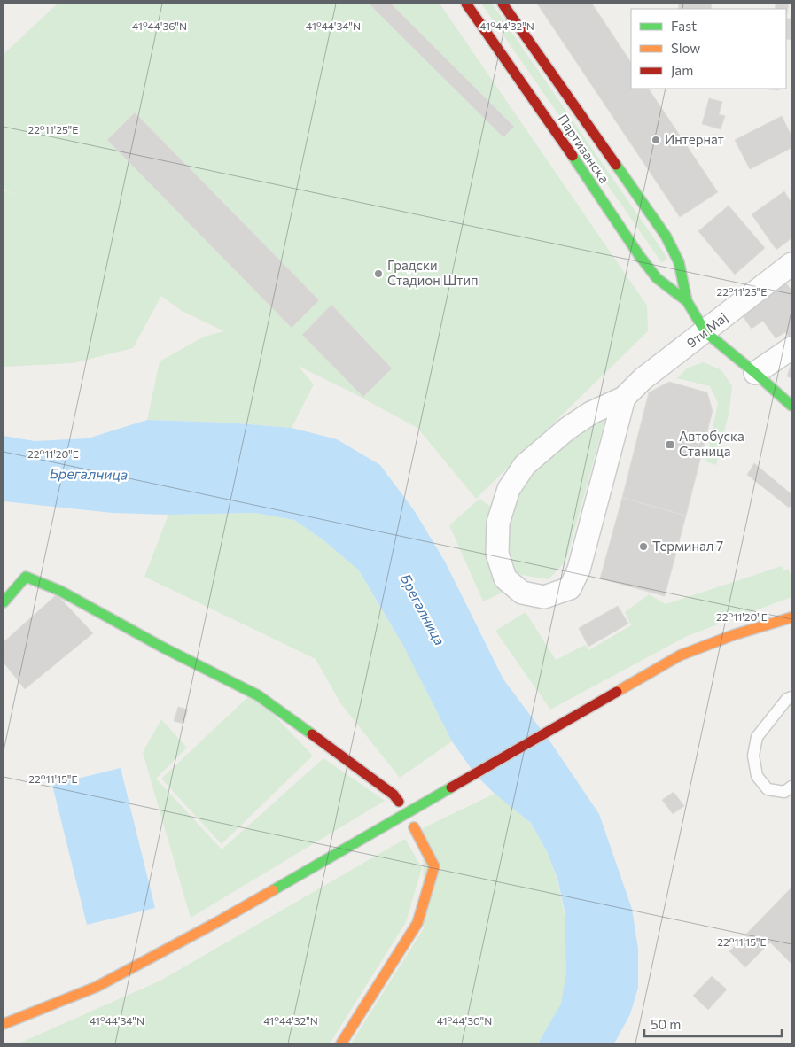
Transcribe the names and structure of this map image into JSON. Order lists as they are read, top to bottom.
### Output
{
  "streets": {
    "street": ["Партизанска", "9ти Мај"]
  },
  "crossings": [
    ["Партизанска", "9ти Мај"]
  ],
  "water": ["Брегалница"],
  "places": {
    "other": ["Интернат", "Градски Стадион Штип", "Терминал 7"],
    "transit": ["Автобуска Станица"]
  },
  "legend": ["Fast", "Slow", "Jam"],
  "scale_bar": "50 m",
  "coordinates": [
    "41°44'36\"N",
    "41°44'34\"N",
    "41°44'32\"N",
    "22°11'25\"E",
    "22°11'20\"E",
    "22°11'15\"E",
    "41°44'30\"N"
  ]
}
